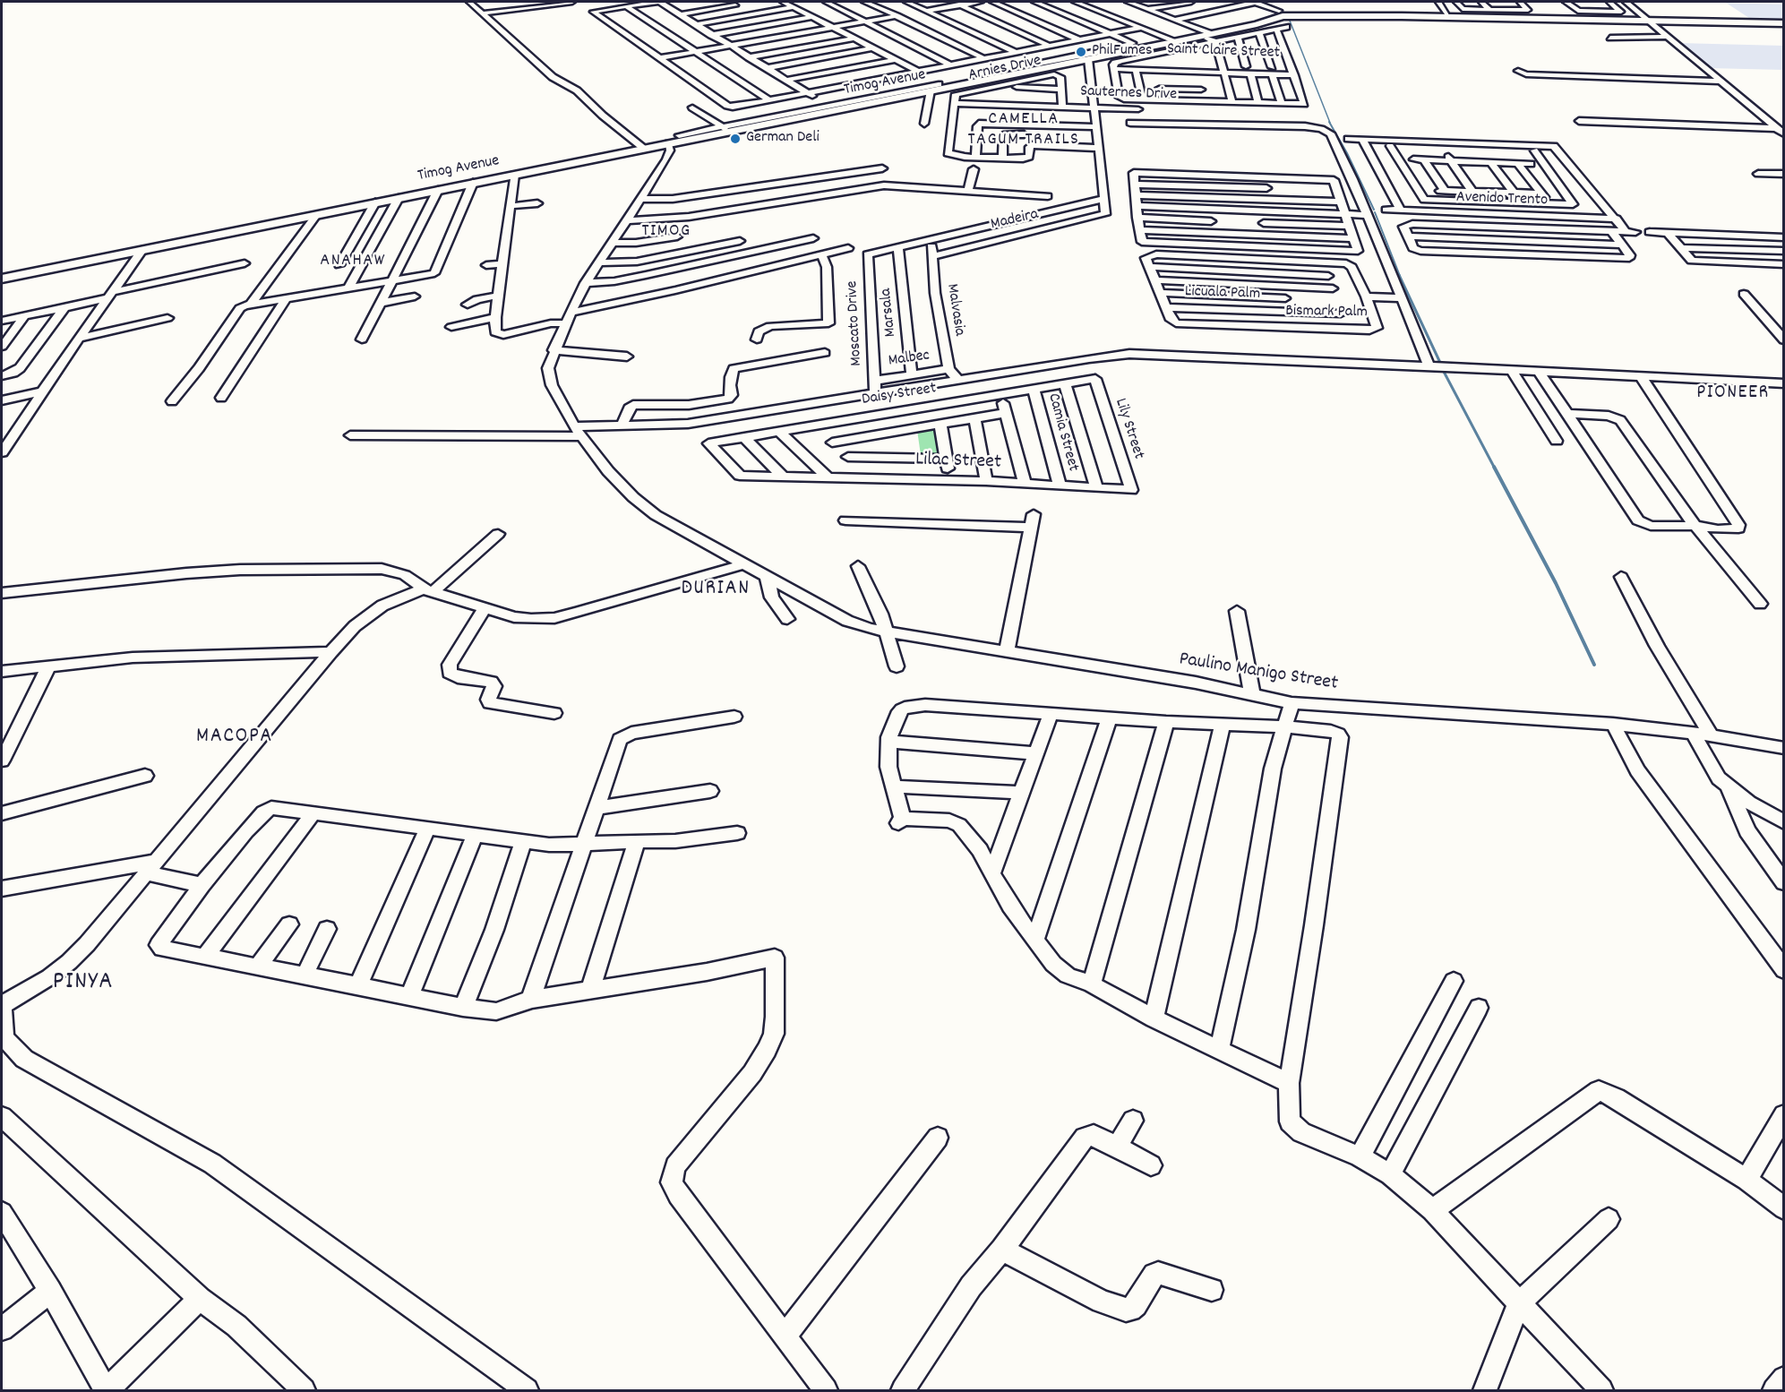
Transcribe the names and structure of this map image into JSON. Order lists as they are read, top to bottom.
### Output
{
  "streets": {
    "main road": ["Timog Avenue"],
    "street": [
      "Saint Claire Street",
      "Arnies Drive",
      "Sauternes Drive",
      "Avenido Trento",
      "Madeira",
      "Licuala Palm",
      "Malvasia",
      "Marsala",
      "Bismark Palm",
      "Moscato Drive",
      "Malbec",
      "Daisy Street",
      "Lily Street",
      "Camia Street",
      "Lilac Street",
      "Paulino Manigo Street"
    ]
  },
  "crossings": [
    ["Arnies Drive", "Sauternes Drive"],
    ["Timog Avenue", "Paulino Manigo Street"],
    ["Madeira", "Malvasia"],
    ["Licuala Palm", "Bismark Palm"],
    ["Malvasia", "Malbec"],
    ["Marsala", "Moscato Drive"],
    ["Marsala", "Malbec"],
    ["Moscato Drive", "Malbec"],
    ["Daisy Street", "Lily Street"],
    ["Daisy Street", "Camia Street"],
    ["Daisy Street", "Lilac Street"],
    ["Lily Street", "Lilac Street"],
    ["Camia Street", "Lilac Street"]
  ],
  "districts": [
    "CAMELLA TAGUM TRAILS",
    "TIMOG",
    "ANAHAW",
    "PIONEER",
    "DURIAN",
    "MACOPA",
    "PINYA"
  ],
  "places": ["PhilFumes", "German Deli"]
}
